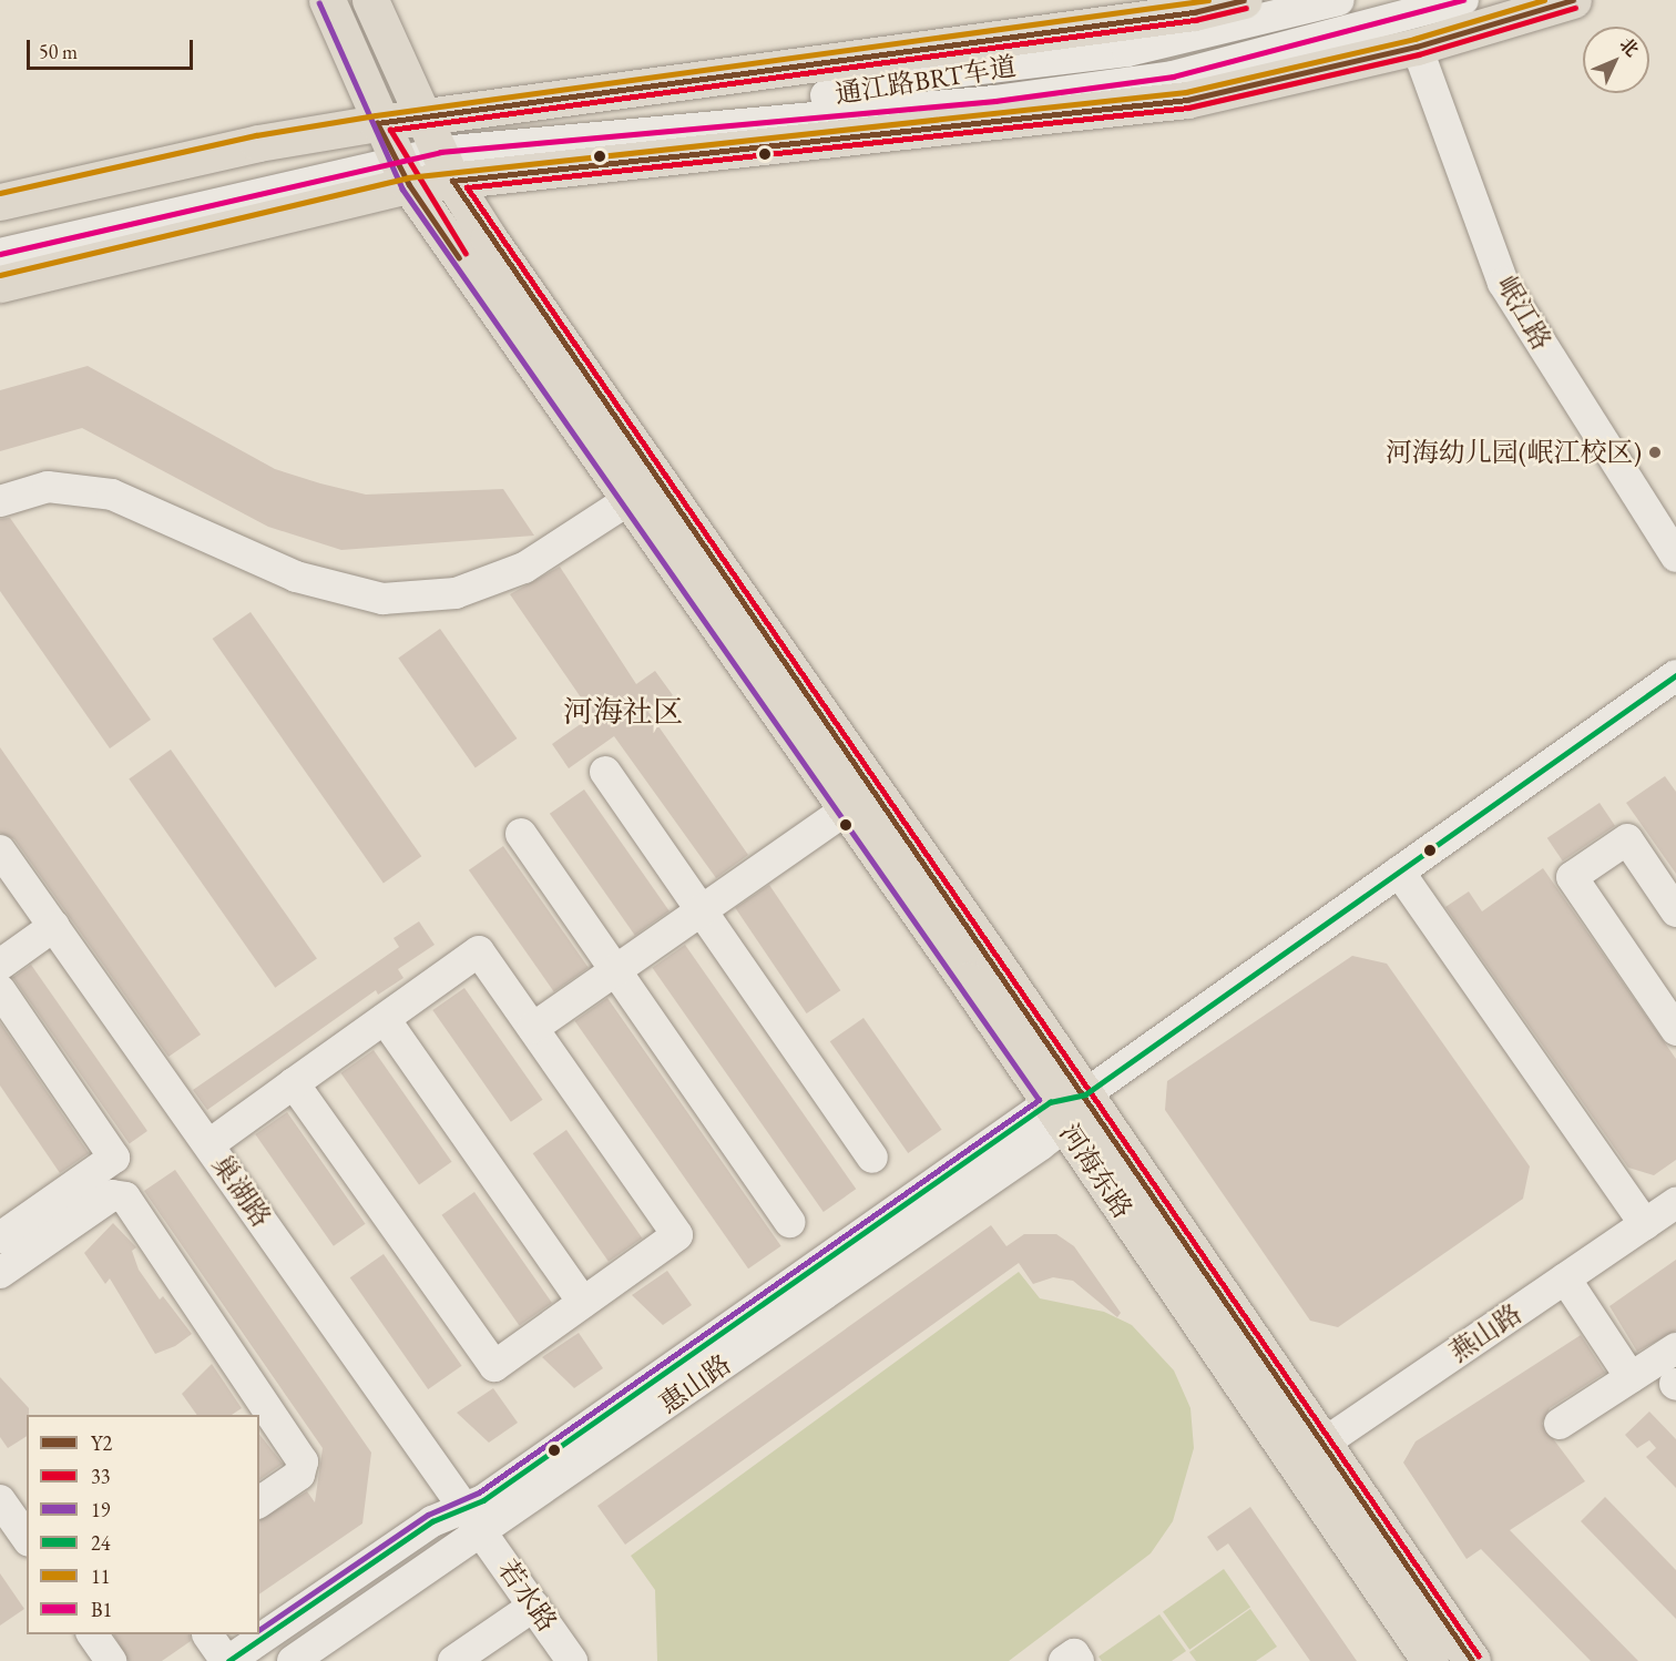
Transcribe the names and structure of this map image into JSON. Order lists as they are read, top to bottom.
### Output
{
  "streets": {
    "main road": ["河海东路"],
    "street": [
      "通江路BRT车道",
      "岷江路",
      "巢湖路",
      "燕山路",
      "惠山路",
      "若水路"
    ]
  },
  "crossings": [
    ["通江路BRT车道", "河海东路"],
    ["河海东路", "燕山路"],
    ["河海东路", "惠山路"],
    ["巢湖路", "惠山路"],
    ["巢湖路", "若水路"],
    ["惠山路", "若水路"]
  ],
  "districts": ["河海社区"],
  "places": ["河海幼儿园(岷江校区)"],
  "lines": [
    "transit line Y2",
    "transit line 11",
    "transit line B1",
    "transit line 19",
    "transit line 33",
    "transit line 24"
  ],
  "legend": [
    "Y2",
    "33",
    "19",
    "24",
    "11",
    "B1"
  ],
  "scale_bar": "50 m",
  "north": "top right"
}
